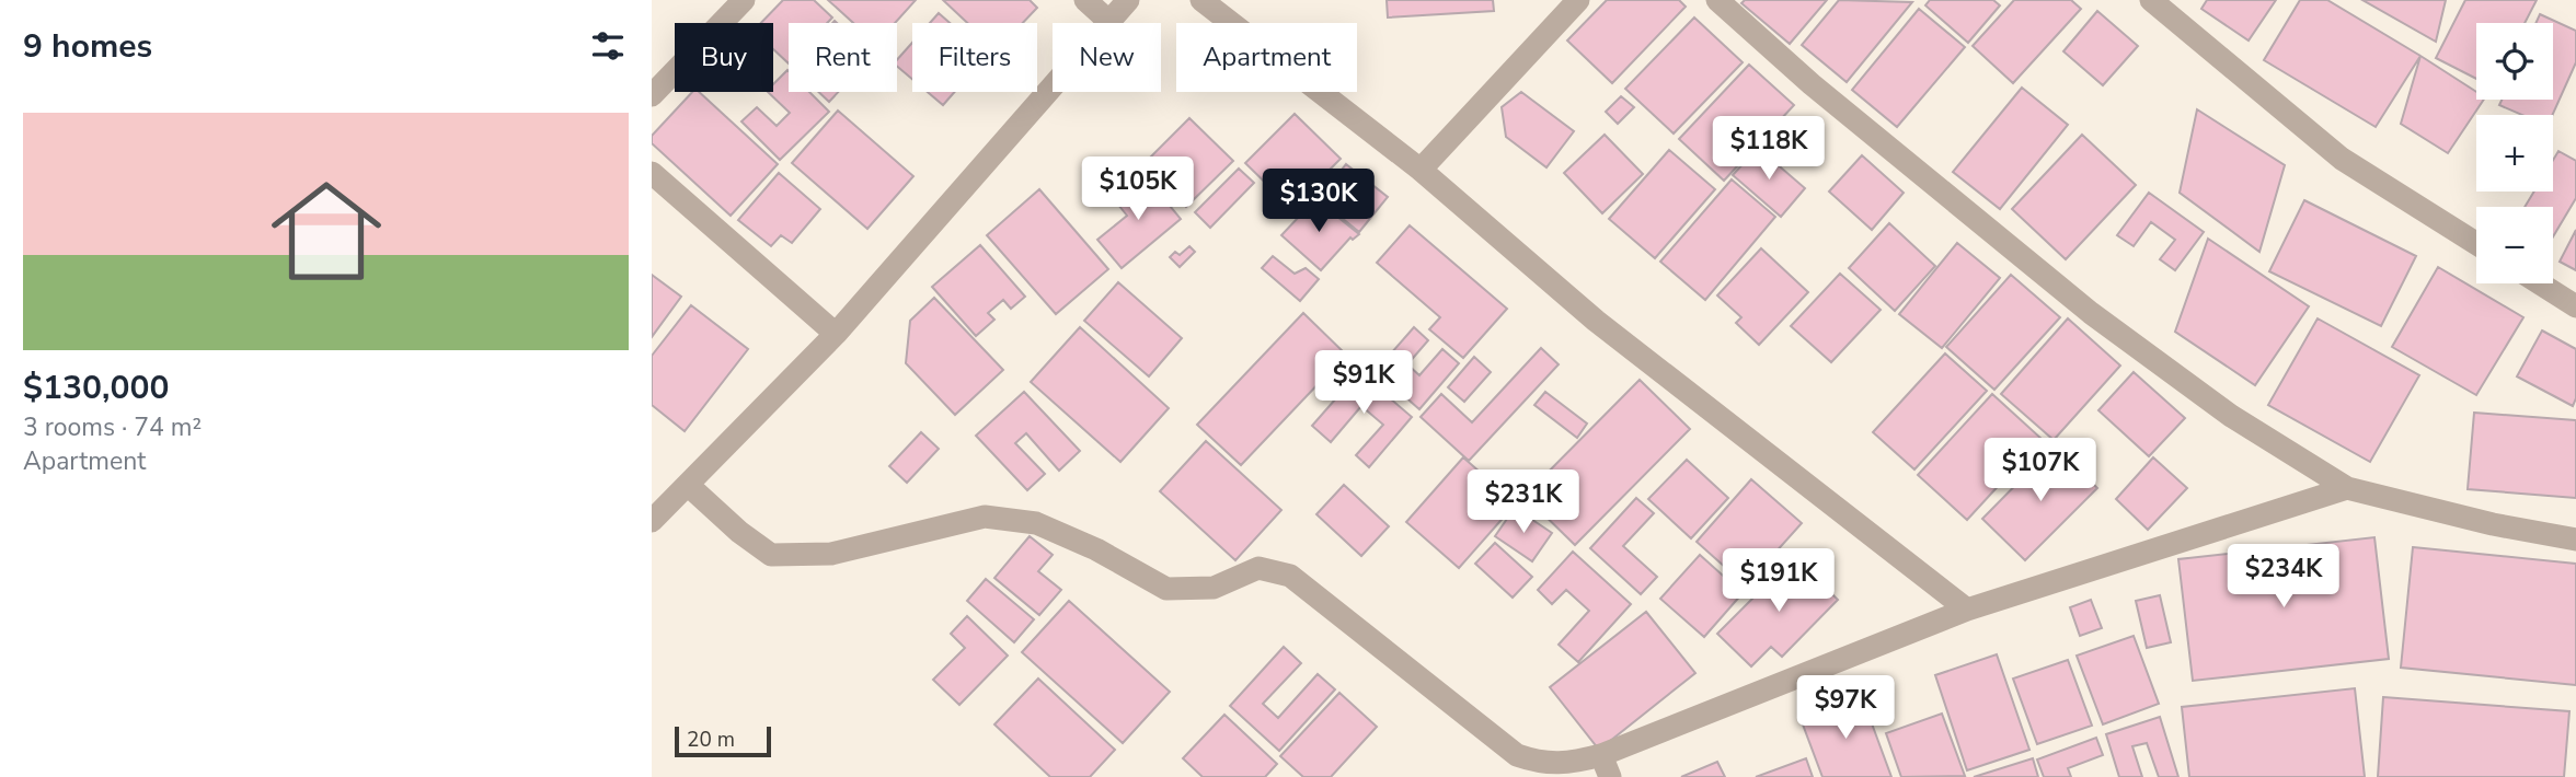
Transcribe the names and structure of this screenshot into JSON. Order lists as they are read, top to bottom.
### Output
{
  "scale_bar": "20 m",
  "page": {
    "heading": "9 homes",
    "map_buttons": ["+", "−"],
    "chip": [
      "Buy",
      "Rent",
      "Filters",
      "New",
      "Apartment"
    ],
    "list": [
      {
        "name": "$130,000",
        "note": "3 rooms · 74 m² · Apartment"
      }
    ],
    "price": [
      "$118K",
      "$105K",
      "$130K",
      "$91K",
      "$107K",
      "$231K",
      "$234K",
      "$191K",
      "$97K"
    ],
    "scale": "20 m"
  }
}
